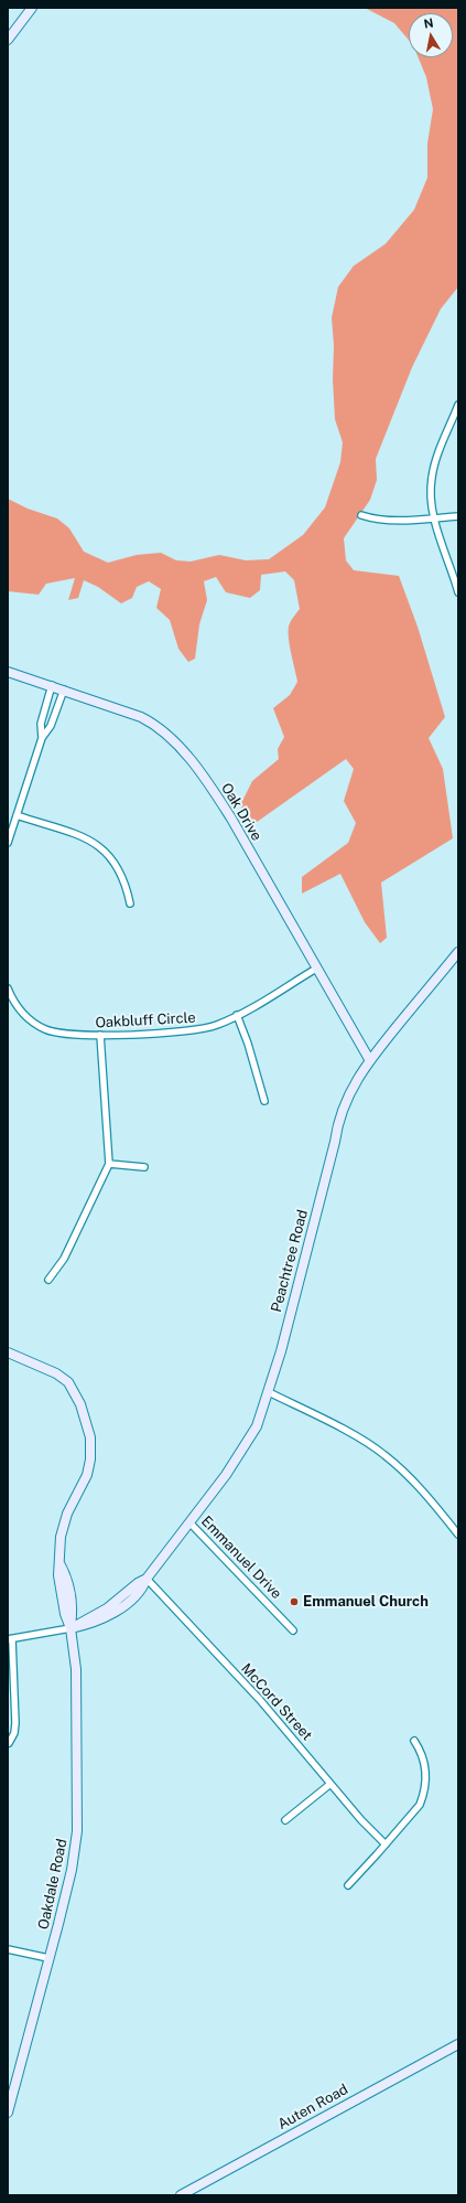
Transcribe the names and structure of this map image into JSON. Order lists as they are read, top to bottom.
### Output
{
  "streets": {
    "street": [
      "Oak Drive",
      "Oakbluff Circle",
      "Peachtree Road",
      "Emmanuel Drive",
      "McCord Street",
      "Oakdale Road",
      "Auten Road"
    ]
  },
  "crossings": [
    ["Oak Drive", "Oakbluff Circle"],
    ["Oak Drive", "Peachtree Road"],
    ["Peachtree Road", "Emmanuel Drive"],
    ["Peachtree Road", "McCord Street"],
    ["Peachtree Road", "Oakdale Road"]
  ],
  "places": ["Emmanuel Church"],
  "north": "top"
}
